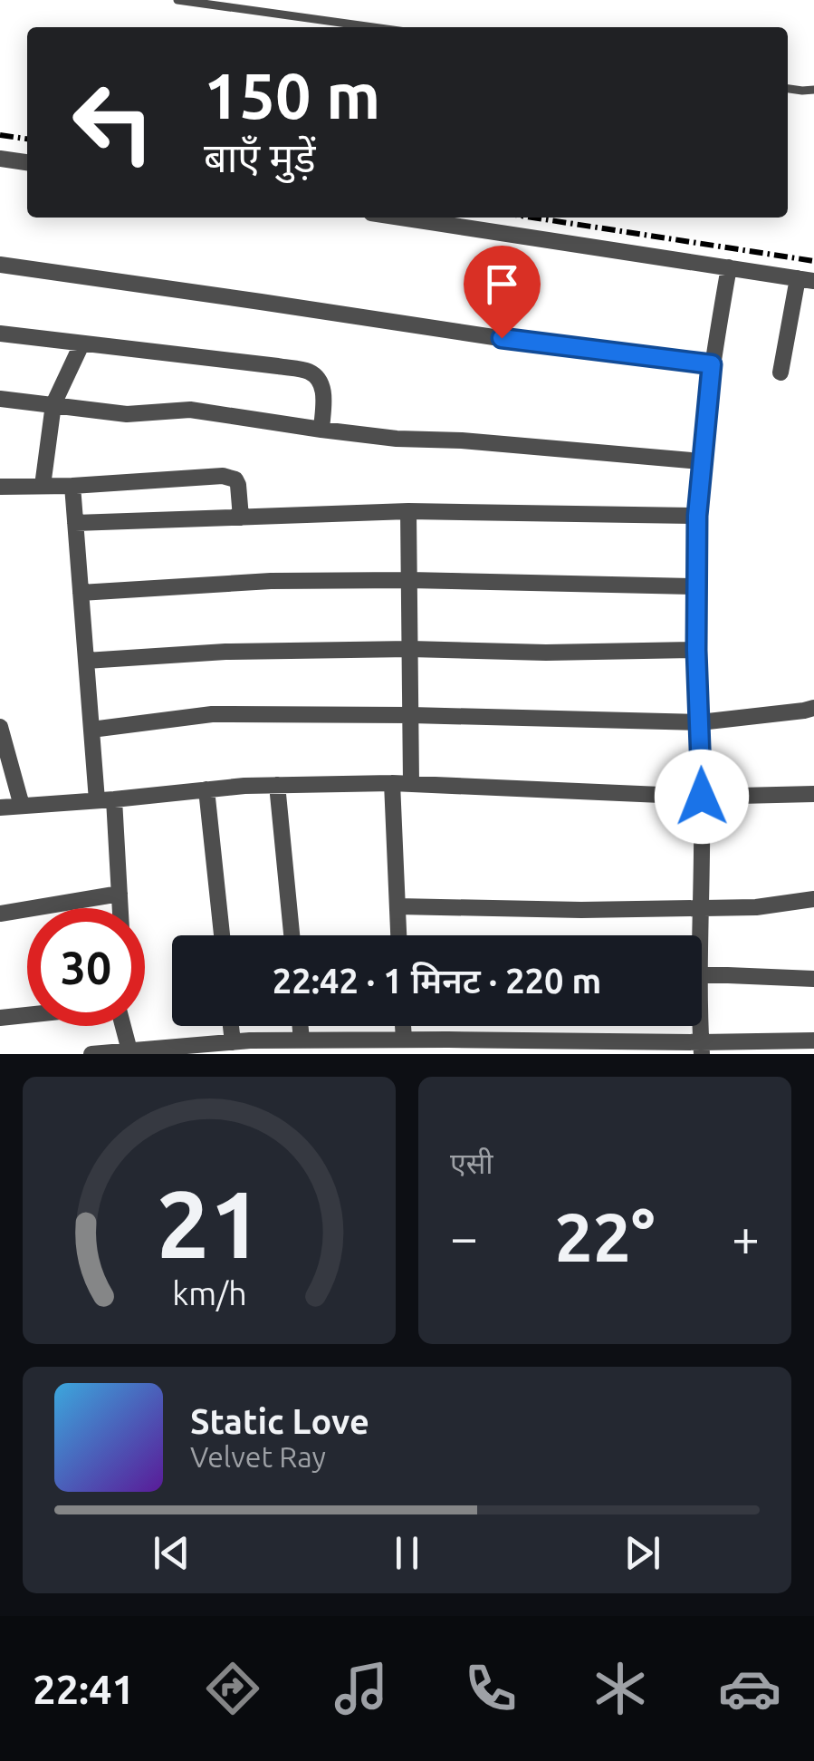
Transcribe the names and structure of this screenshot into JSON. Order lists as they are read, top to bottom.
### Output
{
  "page": {
    "turn": ["150 m", "बाएँ मुड़ें"],
    "limit": "30",
    "trip": "22:42 · 1 मिनट · 220 m",
    "tile": "एसी",
    "heat": ["−", "22°", "+"],
    "song": ["Static Love", "Velvet Ray"],
    "tabs": "22:41",
    "gauge": ["21", "km/h"]
  }
}
